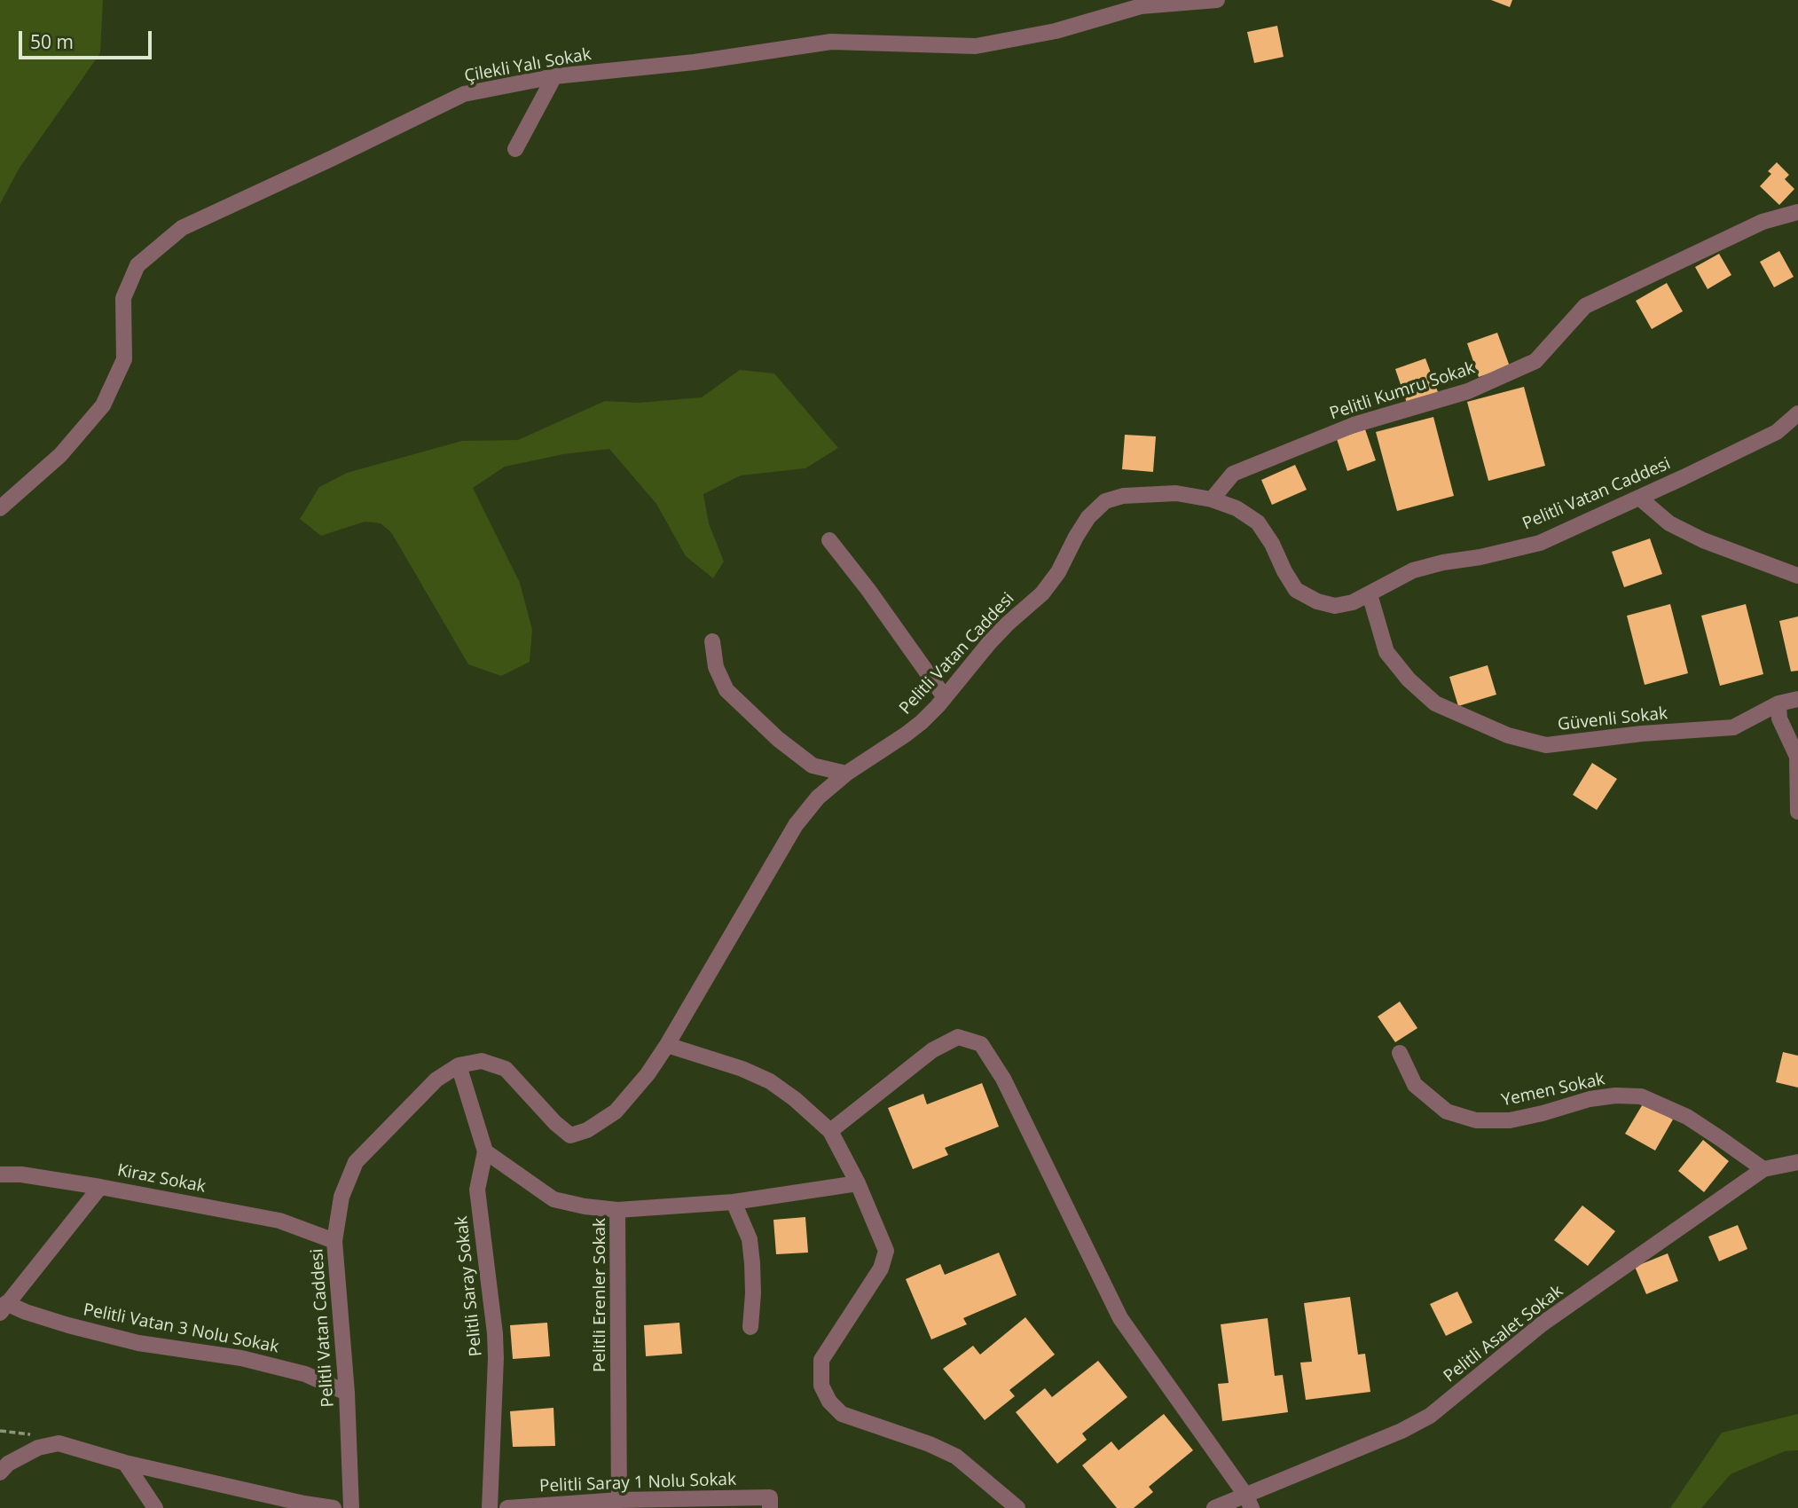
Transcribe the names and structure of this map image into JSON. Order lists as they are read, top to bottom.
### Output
{
  "streets": {
    "street": [
      "Çilekli Yalı Sokak",
      "Pelitli Kumru Sokak",
      "Pelitli Vatan Caddesi",
      "Güvenli Sokak",
      "Yemen Sokak",
      "Kiraz Sokak",
      "Pelitli Saray Sokak",
      "Pelitli Erenler Sokak",
      "Pelitli Vatan 3 Nolu Sokak",
      "Pelitli Asalet Sokak",
      "Pelitli Saray 1 Nolu Sokak"
    ]
  },
  "crossings": [
    ["Pelitli Kumru Sokak", "Pelitli Vatan Caddesi"],
    ["Pelitli Vatan Caddesi", "Güvenli Sokak"],
    ["Pelitli Vatan Caddesi", "Kiraz Sokak"],
    ["Pelitli Vatan Caddesi", "Pelitli Saray Sokak"],
    ["Pelitli Vatan Caddesi", "Pelitli Vatan 3 Nolu Sokak"],
    ["Yemen Sokak", "Pelitli Asalet Sokak"],
    ["Kiraz Sokak", "Pelitli Vatan 3 Nolu Sokak"],
    ["Pelitli Erenler Sokak", "Pelitli Saray 1 Nolu Sokak"]
  ],
  "scale_bar": "50 m"
}
